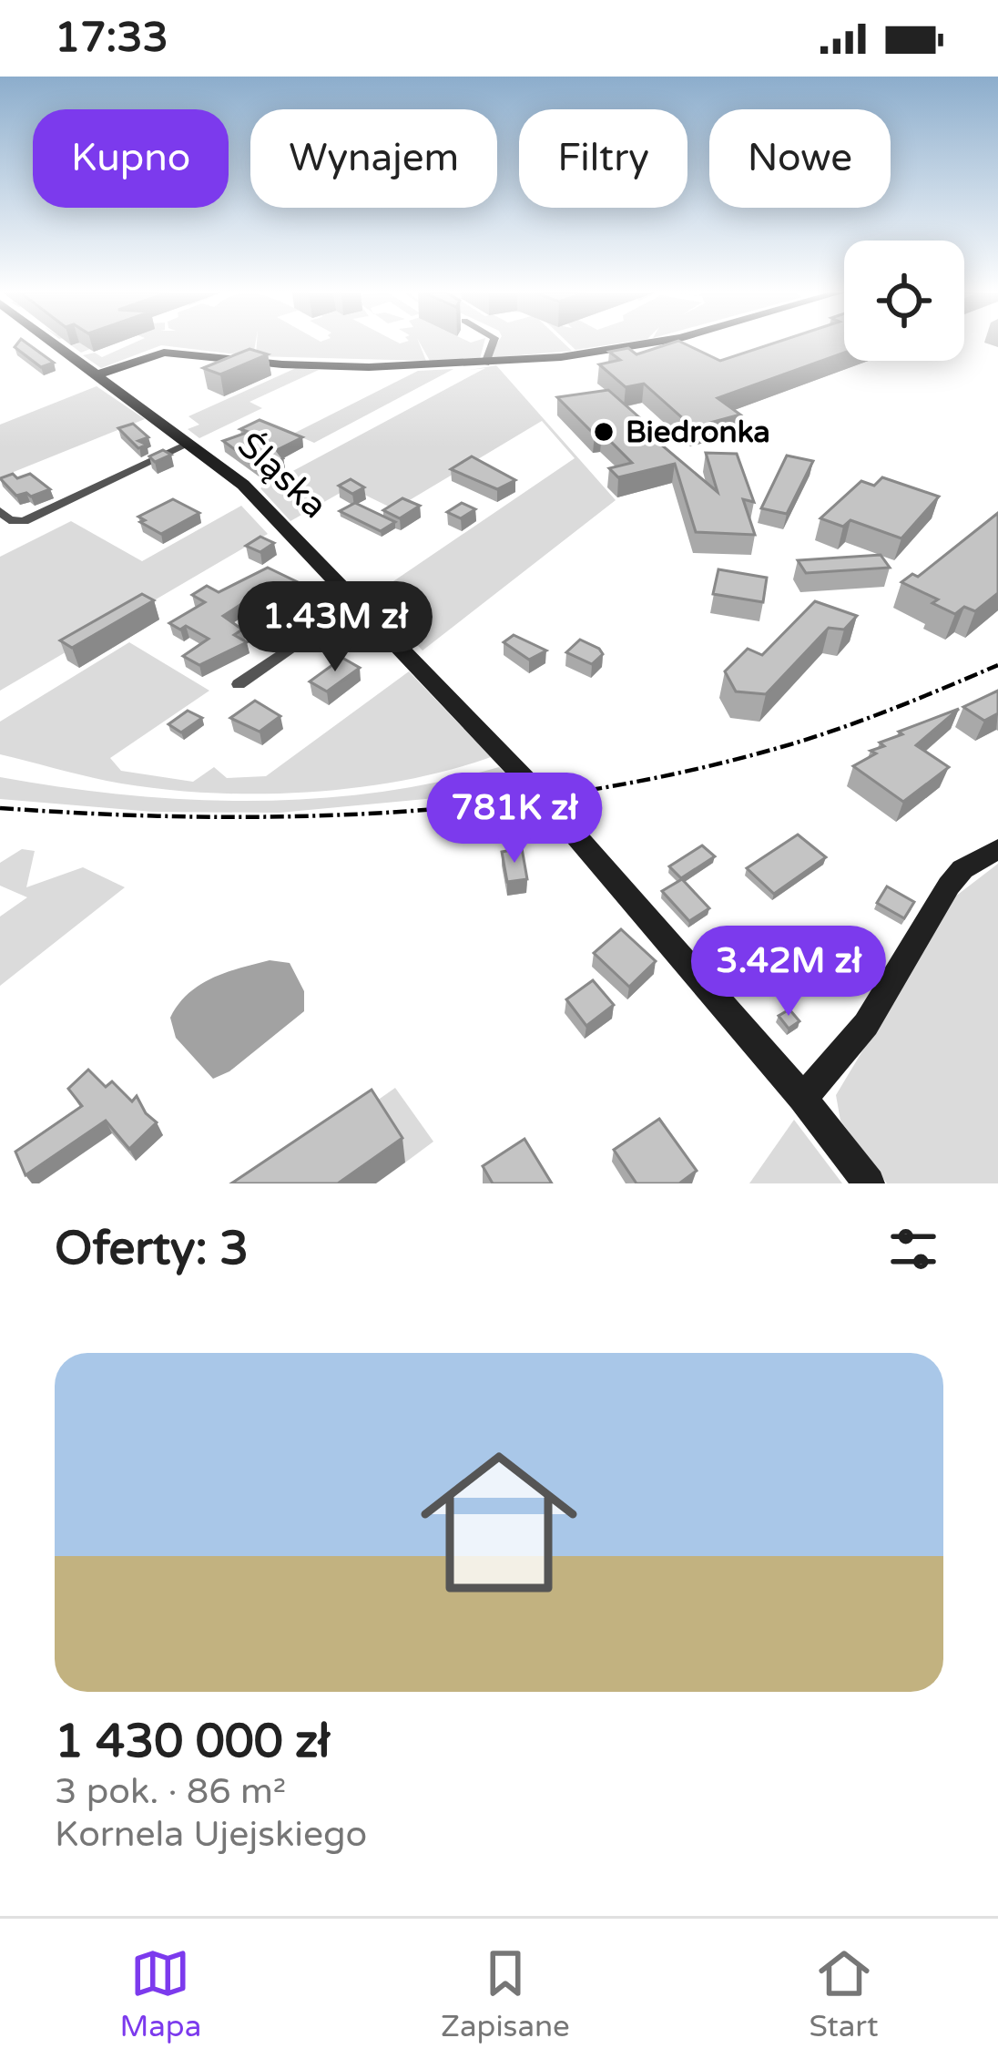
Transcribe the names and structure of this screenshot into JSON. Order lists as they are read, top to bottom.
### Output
{
  "streets": {
    "street": ["Śląska"]
  },
  "places": ["Biedronka"],
  "page": {
    "status": "17:33",
    "chip": [
      "Kupno",
      "Wynajem",
      "Filtry",
      "Nowe"
    ],
    "price": ["1.43M zł", "781K zł", "3.42M zł"],
    "heading": "Oferty: 3",
    "list": [
      {
        "name": "1 430 000 zł",
        "note": "3 pok. · 86 m² · Kornela Ujejskiego"
      }
    ],
    "tabs": ["Mapa", "Zapisane", "Start"]
  }
}
